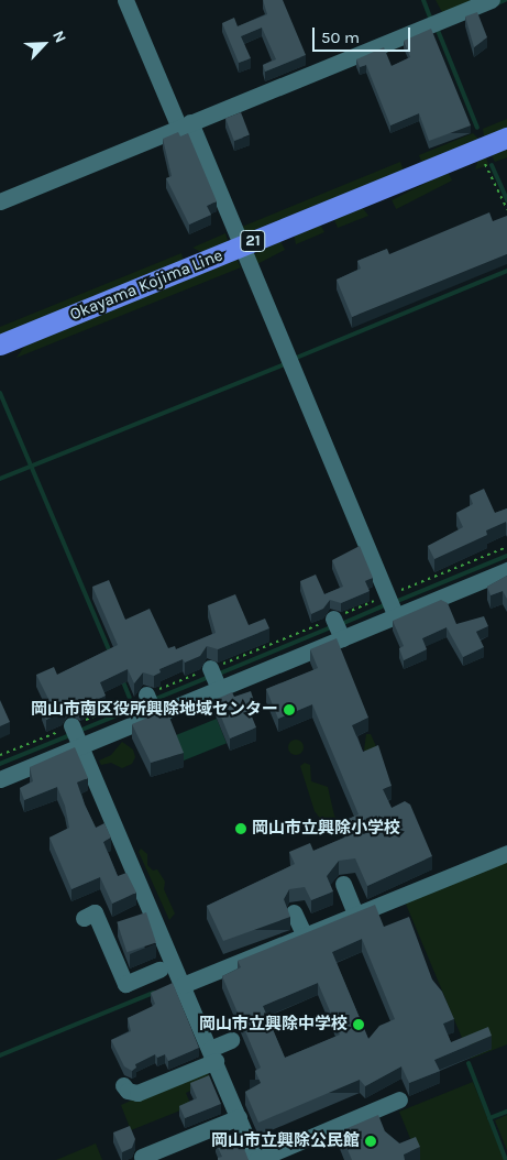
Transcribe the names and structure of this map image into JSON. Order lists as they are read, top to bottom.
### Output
{
  "streets": {
    "main road": ["21", "Okayama Kojima Line"]
  },
  "places": [
    "岡山市南区役所興除地域センター",
    "岡山市立興除小学校",
    "岡山市立興除中学校",
    "岡山市立興除公民館"
  ],
  "scale_bar": "50 m",
  "north": "top right"
}
